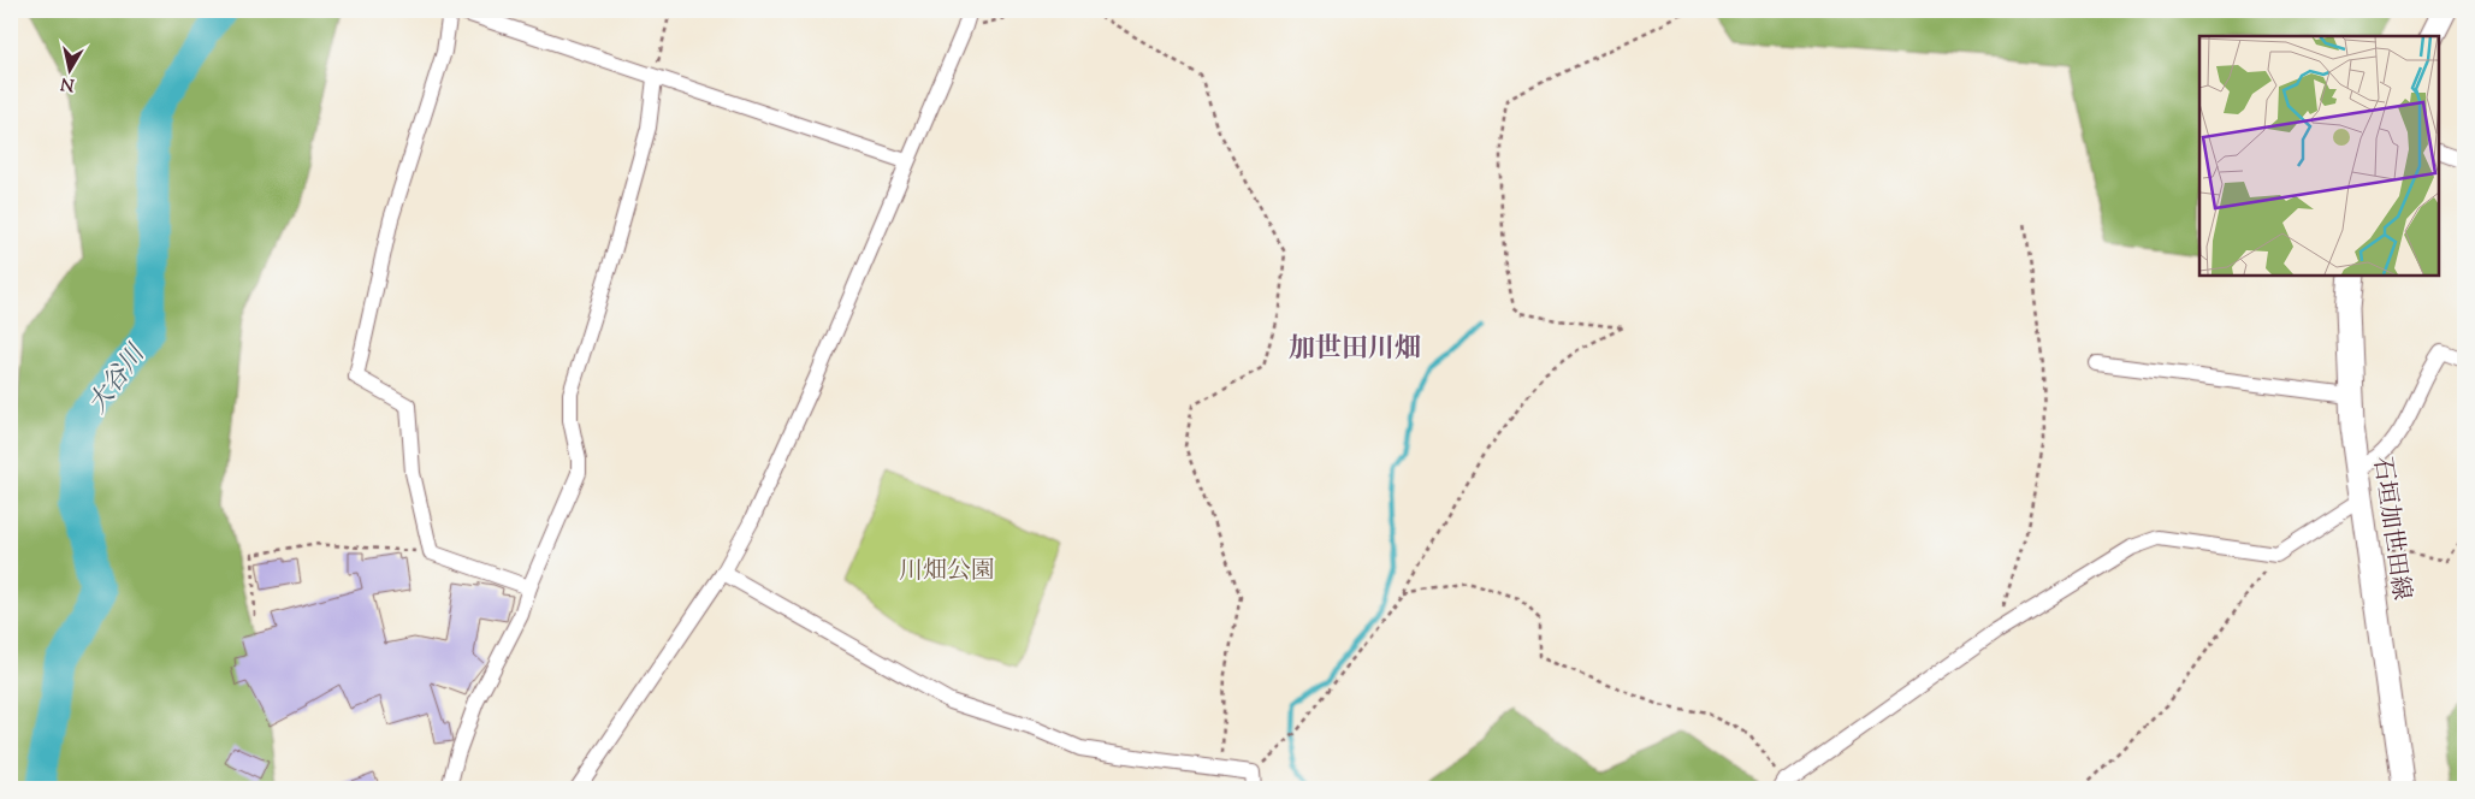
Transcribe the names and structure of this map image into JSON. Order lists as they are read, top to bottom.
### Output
{
  "streets": {
    "main road": ["石垣加世田線"]
  },
  "districts": ["加世田川畑"],
  "water": ["大谷川"],
  "parks": ["川畑公園"],
  "north": "bottom"
}
